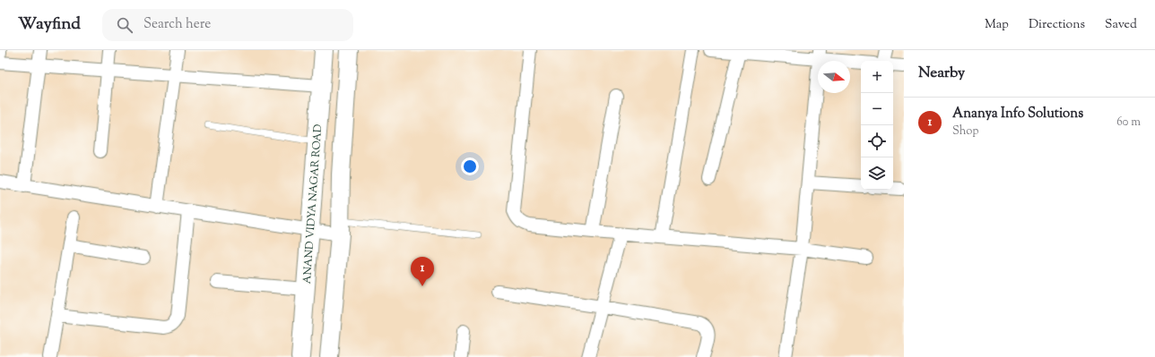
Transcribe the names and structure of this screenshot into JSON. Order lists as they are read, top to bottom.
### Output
{
  "streets": {
    "main road": ["ANAND VIDYA NAGAR ROAD"]
  },
  "north": "right",
  "page": {
    "header": "Wayfind",
    "search": "Search here",
    "nav": ["Map", "Directions", "Saved"],
    "heading": "Nearby",
    "map_buttons": ["+", "−"],
    "list": [
      {
        "mark": "1",
        "name": "Ananya Info Solutions",
        "note": "Shop",
        "value": "60 m"
      }
    ],
    "pins": "1"
  }
}
